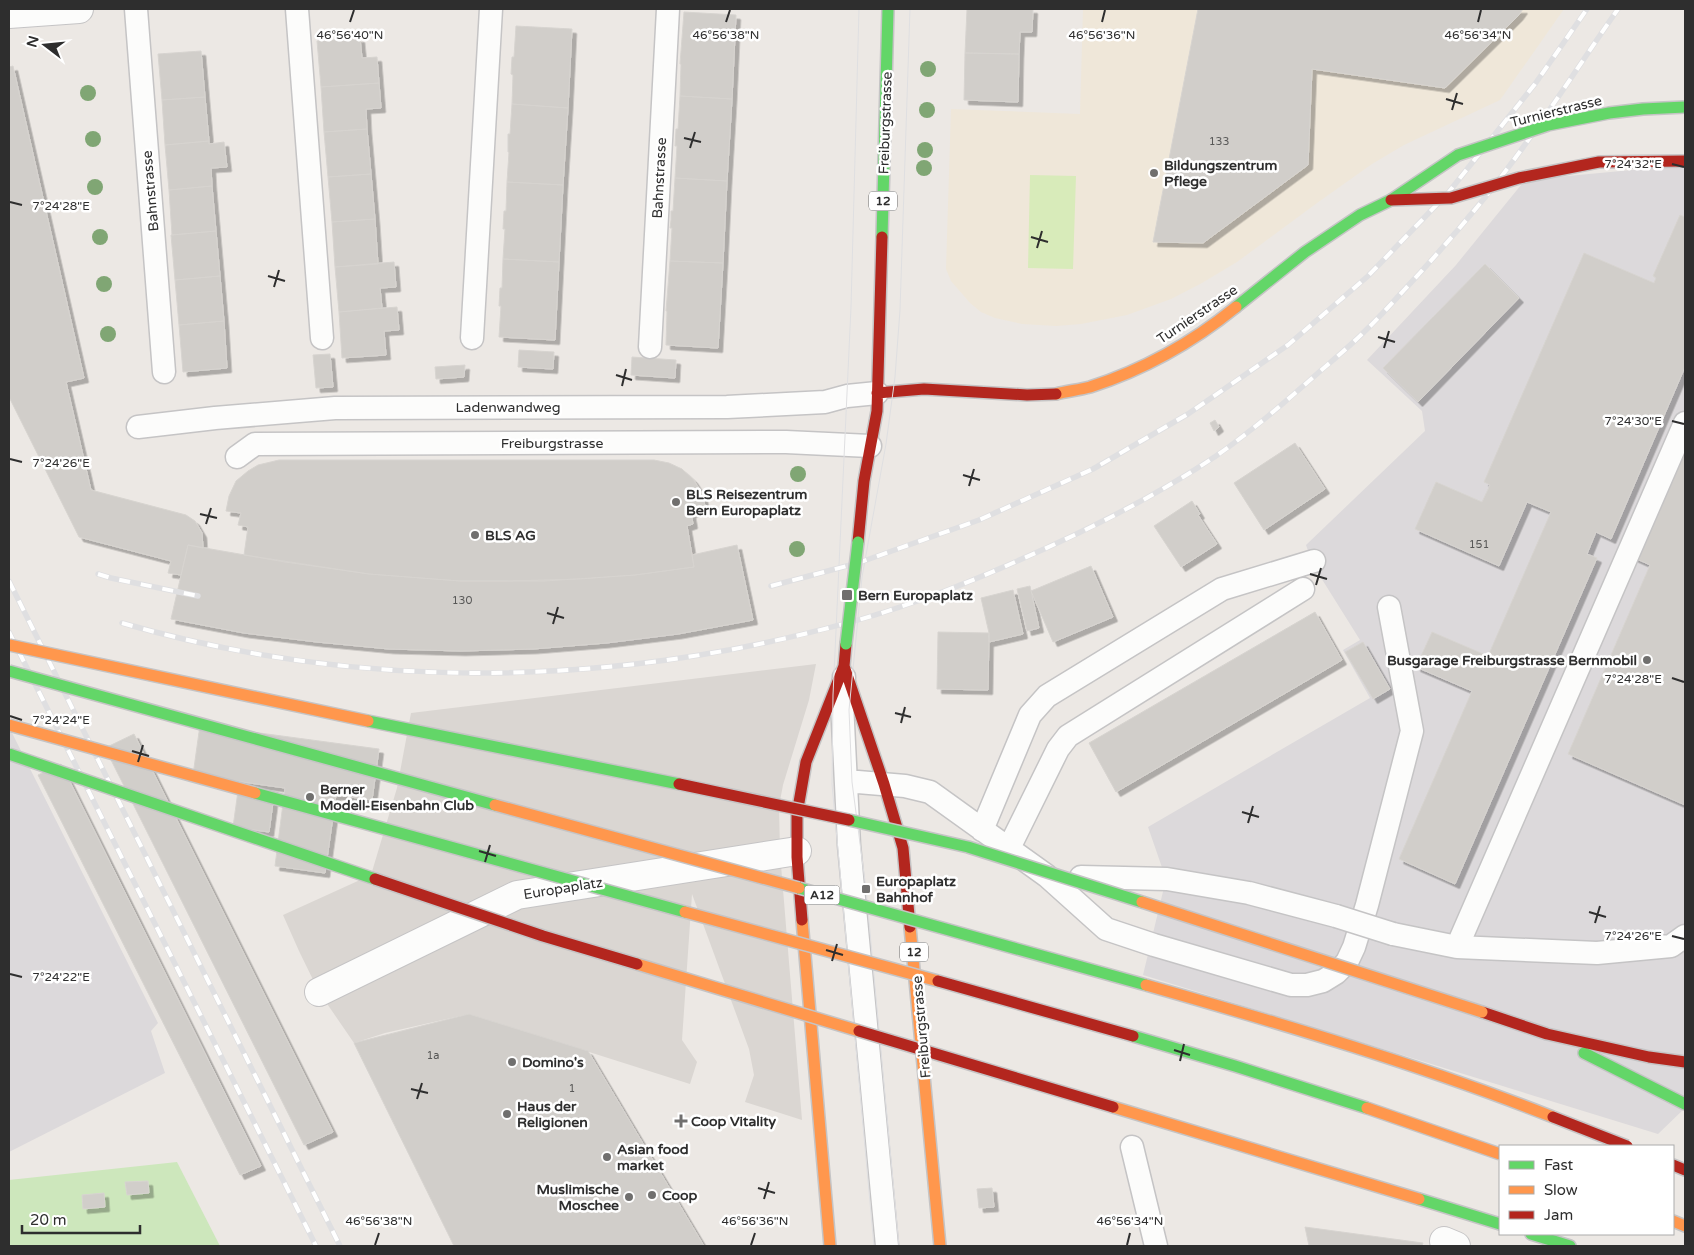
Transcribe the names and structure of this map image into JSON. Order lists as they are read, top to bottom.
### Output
{
  "streets": {
    "main road": [
      "Turnierstrasse",
      "Freiburgstrasse",
      "12",
      "A12"
    ],
    "street": ["Europaplatz"],
    "lane": ["Bahnstrasse", "Ladenwandweg"]
  },
  "crossings": [
    ["Turnierstrasse", "Freiburgstrasse"],
    ["Turnierstrasse", "Ladenwandweg"],
    ["Freiburgstrasse", "Ladenwandweg"],
    ["Freiburgstrasse", "Europaplatz"]
  ],
  "places": {
    "other": [
      "Bildungszentrum Pflege",
      "BLS Reisezentrum Bern Europaplatz",
      "BLS AG",
      "Busgarage Freiburgstrasse Bernmobil",
      "Berner Modell-Eisenbahn Club",
      "Domino's",
      "Haus der Religionen",
      "Asian food market",
      "Coop",
      "Muslimische Moschee"
    ],
    "transit": ["Bern Europaplatz", "Europaplatz Bahnhof"],
    "health": ["Coop Vitality"]
  },
  "house_numbers": [
    "133",
    "151",
    "130",
    "1a",
    "1"
  ],
  "legend": ["Fast", "Slow", "Jam"],
  "scale_bar": "20 m",
  "north": "left",
  "coordinates": [
    "46°56'40\"N",
    "46°56'38\"N",
    "46°56'36\"N",
    "46°56'34\"N",
    "7°24'32\"E",
    "7°24'28\"E",
    "7°24'30\"E",
    "7°24'26\"E",
    "7°24'24\"E",
    "7°24'22\"E"
  ]
}
